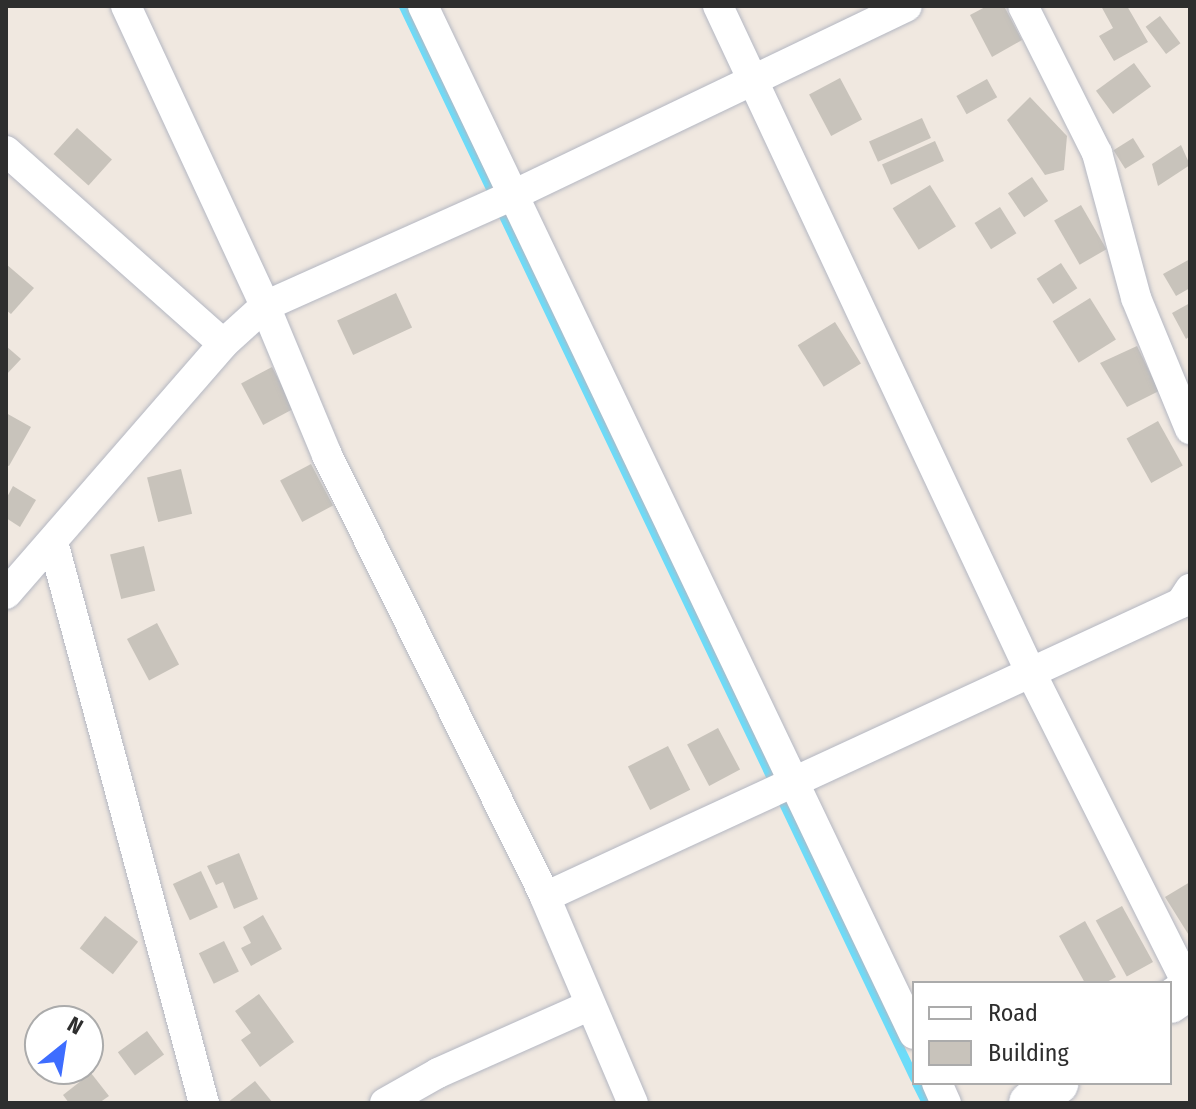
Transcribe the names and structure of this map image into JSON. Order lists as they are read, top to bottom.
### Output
{
  "legend": ["Road", "Building"],
  "north": "top right"
}
